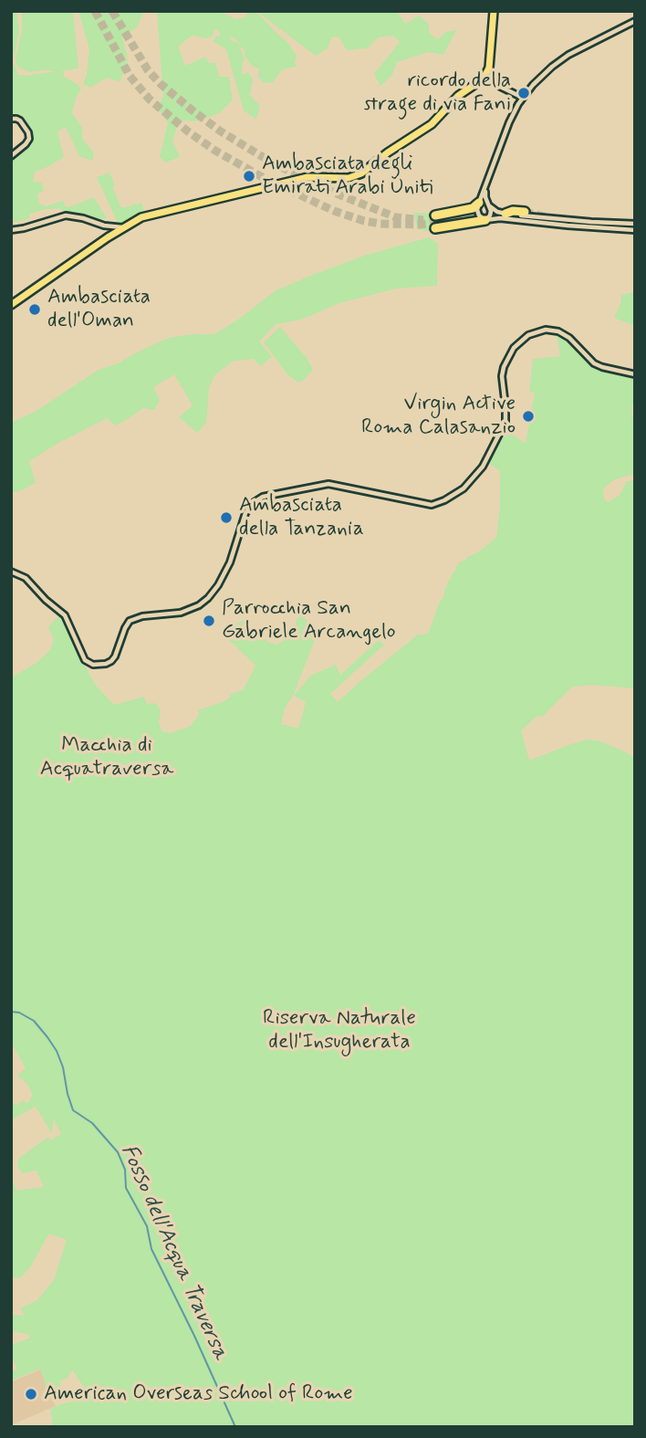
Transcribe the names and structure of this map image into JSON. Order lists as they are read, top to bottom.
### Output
{
  "water": ["Fosso dell'Acqua Traversa"],
  "parks": ["Macchia di Acquatraversa", "Riserva Naturale dell'Insugherata"],
  "places": [
    "ricordo della strage di via Fani",
    "Ambasciata degli Emirati Arabi Uniti",
    "Ambasciata dell'Oman",
    "Virgin Active Roma Calasanzio",
    "Ambasciata della Tanzania",
    "Parrocchia San Gabriele Arcangelo",
    "American Overseas School of Rome"
  ]
}
